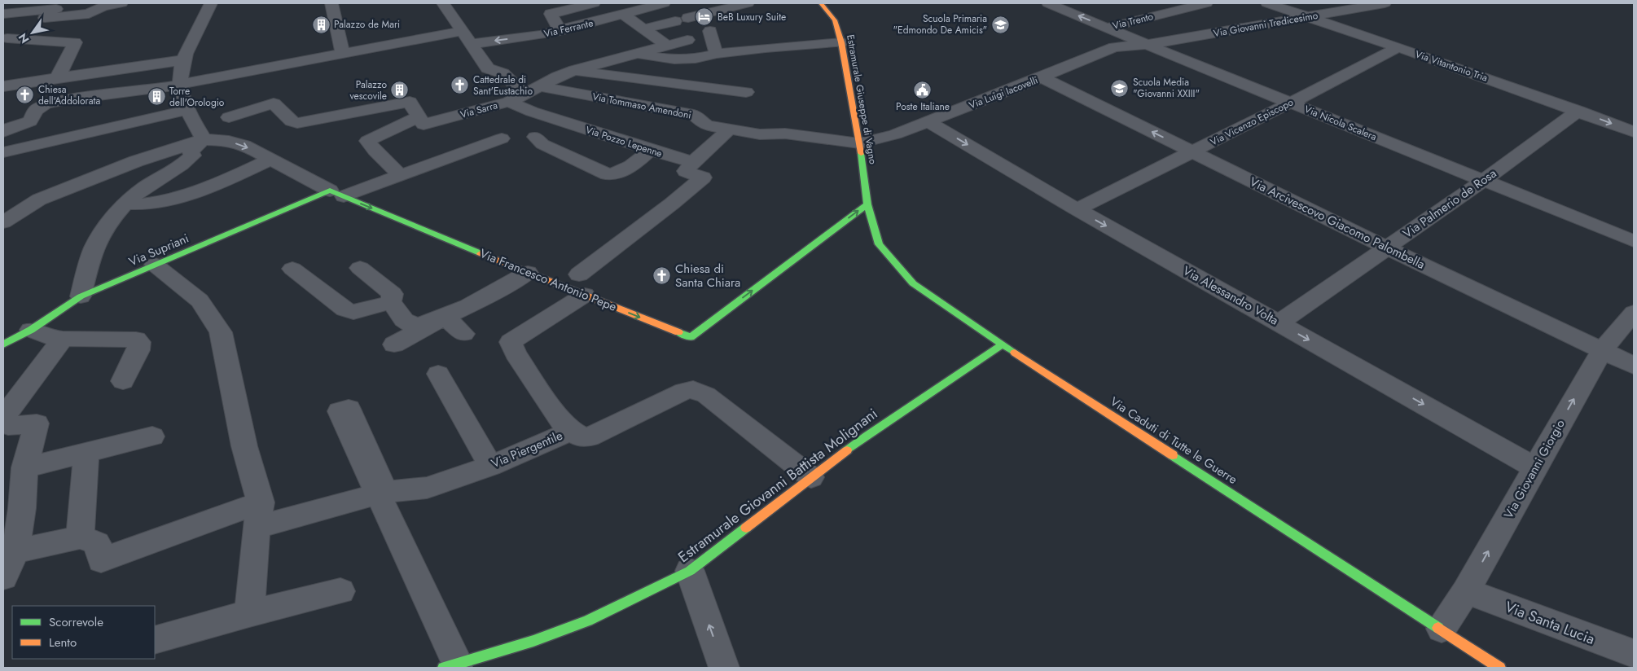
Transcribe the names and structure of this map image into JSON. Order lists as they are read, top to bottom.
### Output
{
  "streets": {
    "street": [
      "Via Trento",
      "Via Giovanni Tredicesimo",
      "Via Ferrante",
      "Via Vitantonio Tria",
      "Via Luigi Iacovelli",
      "Estramurale Giuseppe di Vagno",
      "Via Tommaso Amendoni",
      "Via Sarra",
      "Via Vicenzo Episcopo",
      "Via Nicola Scalera",
      "Via Pozzo Lepenne",
      "Via Palmerio de Rosa",
      "Via Arcivescovo Giacomo Palombella",
      "Via Supriani",
      "Via Francesco Antonio Pepe",
      "Via Alessandro Volta",
      "Via Caduti di Tutte le Guerre",
      "Via Piergentile",
      "Via Giovanni Giorgio",
      "Estramurale Giovanni Battista Molignani",
      "Via Santa Lucia"
    ]
  },
  "crossings": [
    ["Via Trento", "Via Nicola Scalera"],
    ["Via Giovanni Tredicesimo", "Via Vitantonio Tria"],
    ["Via Giovanni Tredicesimo", "Via Luigi Iacovelli"],
    ["Via Giovanni Tredicesimo", "Via Nicola Scalera"],
    ["Via Vitantonio Tria", "Via Vicenzo Episcopo"],
    ["Via Vitantonio Tria", "Via Palmerio de Rosa"],
    ["Via Luigi Iacovelli", "Estramurale Giuseppe di Vagno"],
    ["Via Luigi Iacovelli", "Via Tommaso Amendoni"],
    ["Via Luigi Iacovelli", "Via Nicola Scalera"],
    ["Via Luigi Iacovelli", "Via Arcivescovo Giacomo Palombella"],
    ["Via Luigi Iacovelli", "Via Alessandro Volta"],
    ["Estramurale Giuseppe di Vagno", "Via Tommaso Amendoni"],
    ["Estramurale Giuseppe di Vagno", "Via Francesco Antonio Pepe"],
    ["Estramurale Giuseppe di Vagno", "Via Caduti di Tutte le Guerre"],
    ["Via Tommaso Amendoni", "Via Sarra"],
    ["Via Sarra", "Via Pozzo Lepenne"],
    ["Via Vicenzo Episcopo", "Via Nicola Scalera"],
    ["Via Vicenzo Episcopo", "Via Arcivescovo Giacomo Palombella"],
    ["Via Vicenzo Episcopo", "Via Alessandro Volta"],
    ["Via Nicola Scalera", "Via Palmerio de Rosa"],
    ["Via Palmerio de Rosa", "Via Arcivescovo Giacomo Palombella"],
    ["Via Palmerio de Rosa", "Via Alessandro Volta"],
    ["Via Arcivescovo Giacomo Palombella", "Via Giovanni Giorgio"],
    ["Via Supriani", "Via Francesco Antonio Pepe"],
    ["Via Francesco Antonio Pepe", "Via Caduti di Tutte le Guerre"],
    ["Via Alessandro Volta", "Via Giovanni Giorgio"],
    ["Via Caduti di Tutte le Guerre", "Via Giovanni Giorgio"],
    ["Via Caduti di Tutte le Guerre", "Estramurale Giovanni Battista Molignani"],
    ["Via Piergentile", "Estramurale Giovanni Battista Molignani"],
    ["Via Giovanni Giorgio", "Via Santa Lucia"]
  ],
  "one_way": ["Via Alessandro Volta", "Via Giovanni Giorgio"],
  "places": {
    "hotel": ["BeB Luxury Suite"],
    "building": ["Palazzo de Mari", "Palazzo vescovile", "Torre dell'Orologio"],
    "school or university": ["Scuola Primaria \"Edmondo De Amicis\"", "Scuola Media \"Giovanni XXIII\""],
    "church": ["Cattedrale di Sant'Eustachio", "Chiesa dell'Addolorata", "Chiesa di Santa Chiara"],
    "public building": ["Poste Italiane"]
  },
  "legend": ["Scorrevole", "Lento"],
  "north": "bottom left"
}
